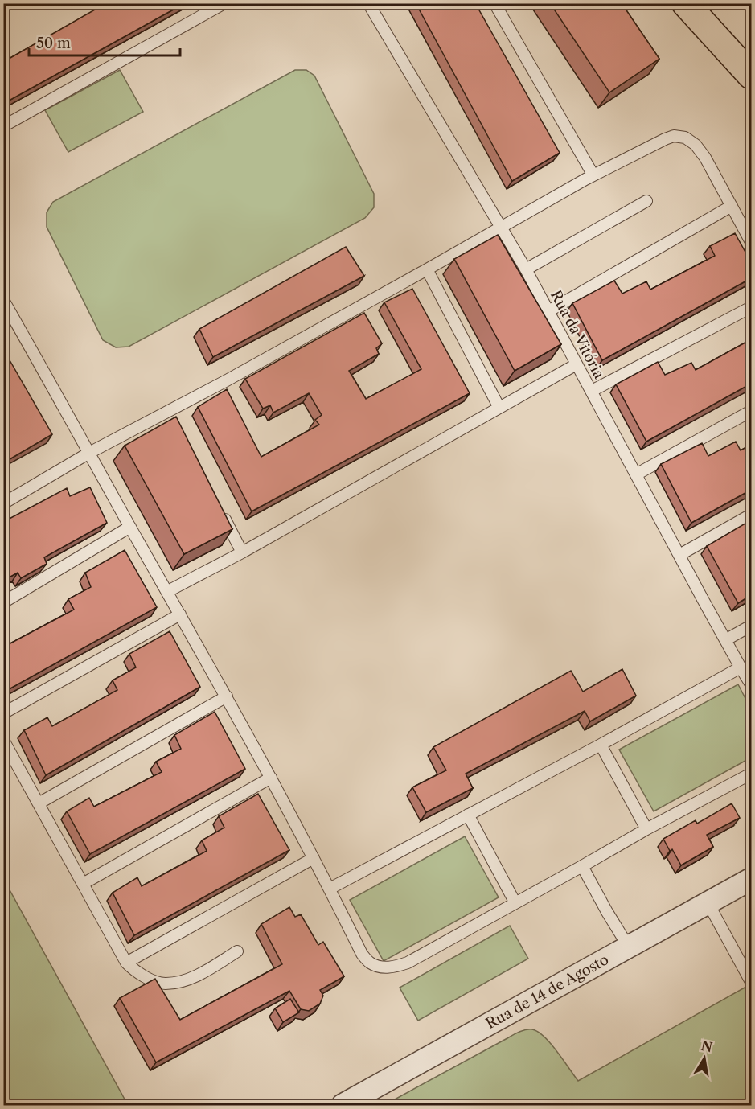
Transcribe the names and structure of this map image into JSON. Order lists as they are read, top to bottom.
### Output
{
  "streets": {
    "street": ["Rua de 14 de Agosto"],
    "lane": ["Rua da Vitória"]
  },
  "scale_bar": "50 m",
  "north": "top"
}
